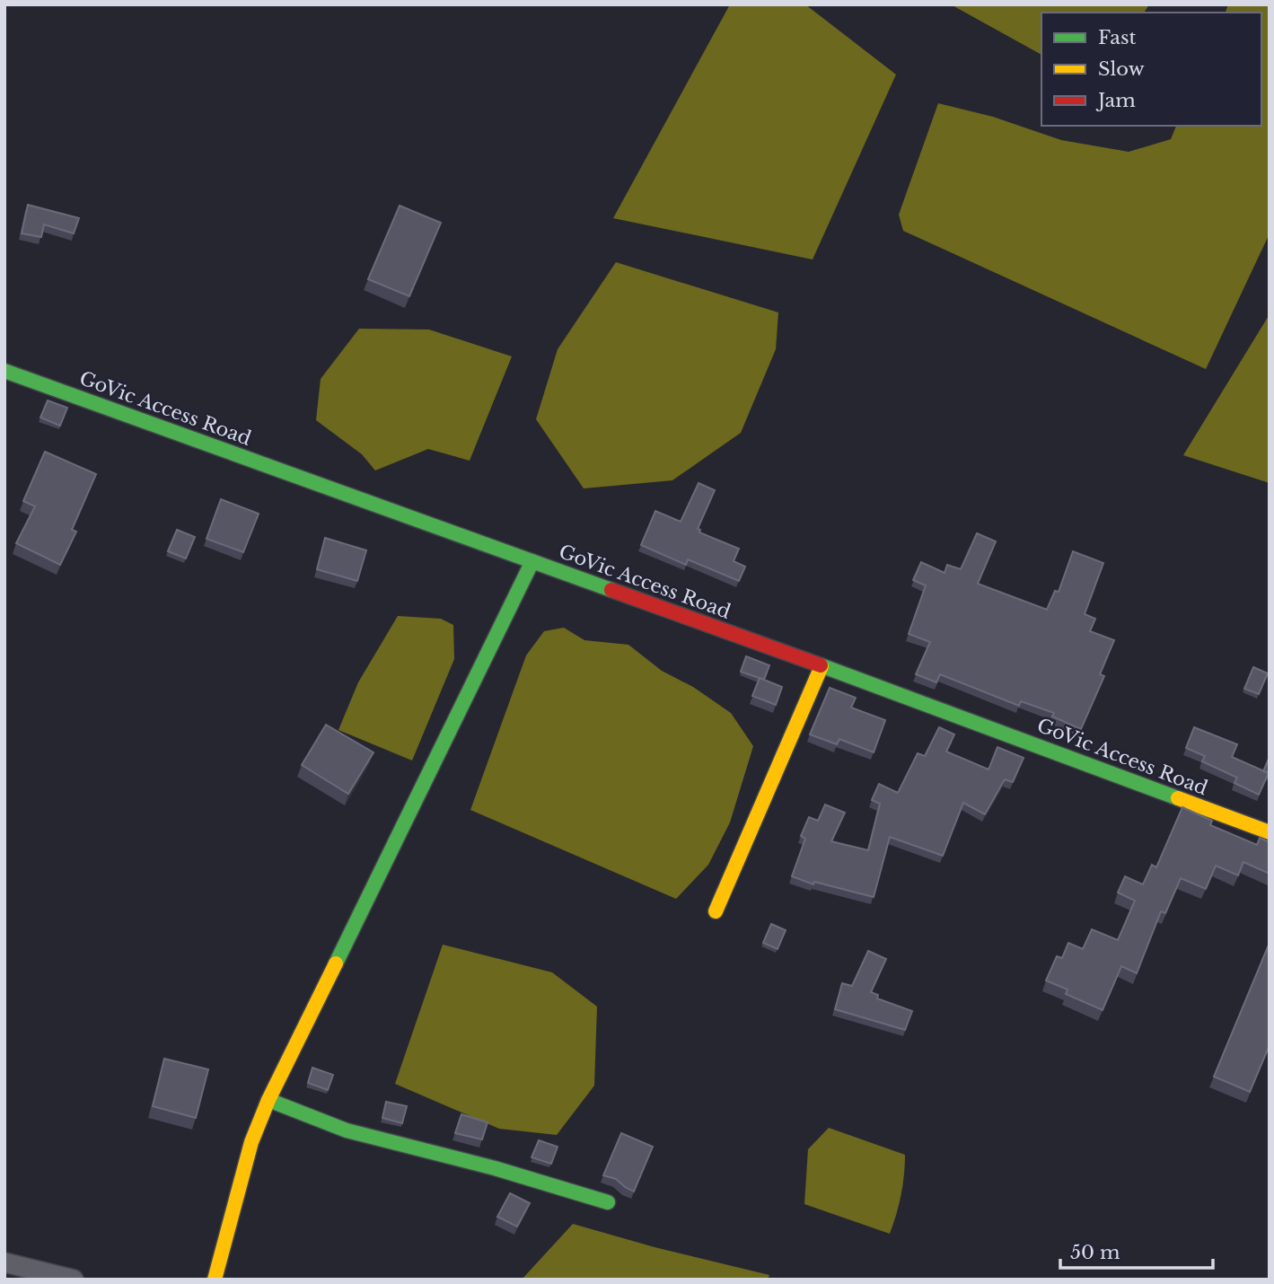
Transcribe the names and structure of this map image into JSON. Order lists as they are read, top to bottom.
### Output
{
  "streets": {
    "street": ["GoVic Access Road"]
  },
  "legend": ["Fast", "Slow", "Jam"],
  "scale_bar": "50 m"
}
